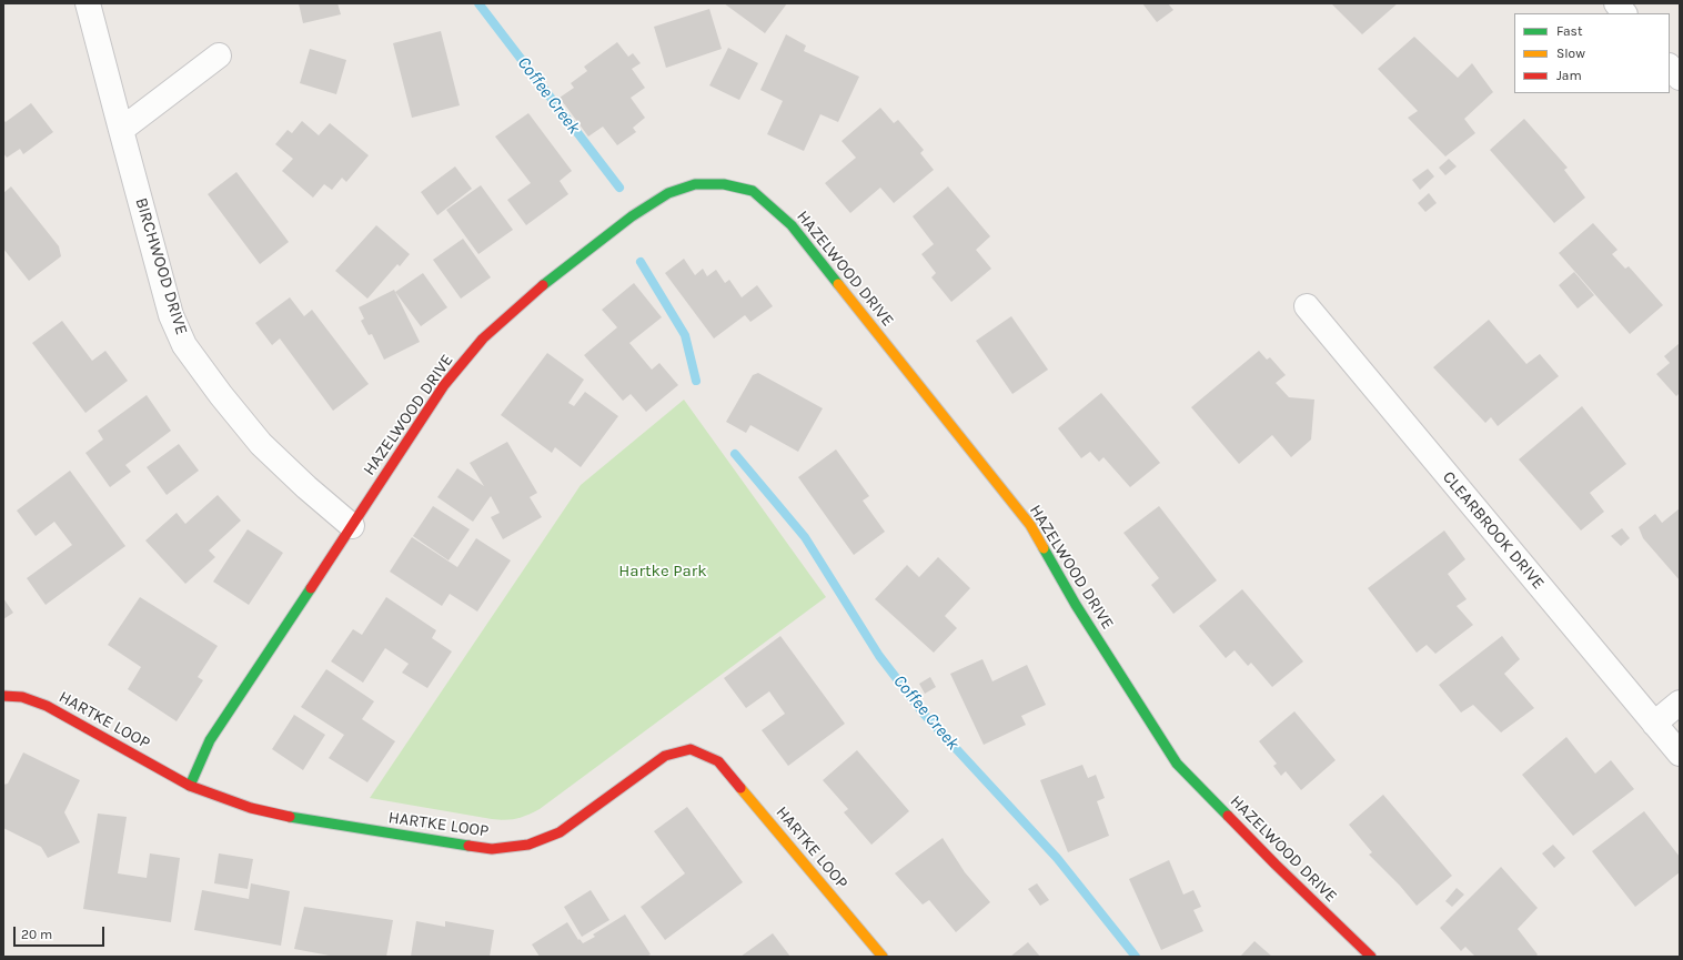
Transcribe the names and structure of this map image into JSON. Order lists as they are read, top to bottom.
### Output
{
  "streets": {
    "street": [
      "BIRCHWOOD DRIVE",
      "HAZELWOOD DRIVE",
      "CLEARBROOK DRIVE",
      "HARTKE LOOP"
    ]
  },
  "crossings": [
    ["BIRCHWOOD DRIVE", "HAZELWOOD DRIVE"],
    ["HAZELWOOD DRIVE", "HARTKE LOOP"]
  ],
  "water": ["Coffee Creek"],
  "parks": ["Hartke Park"],
  "legend": ["Fast", "Slow", "Jam"],
  "scale_bar": "20 m"
}
